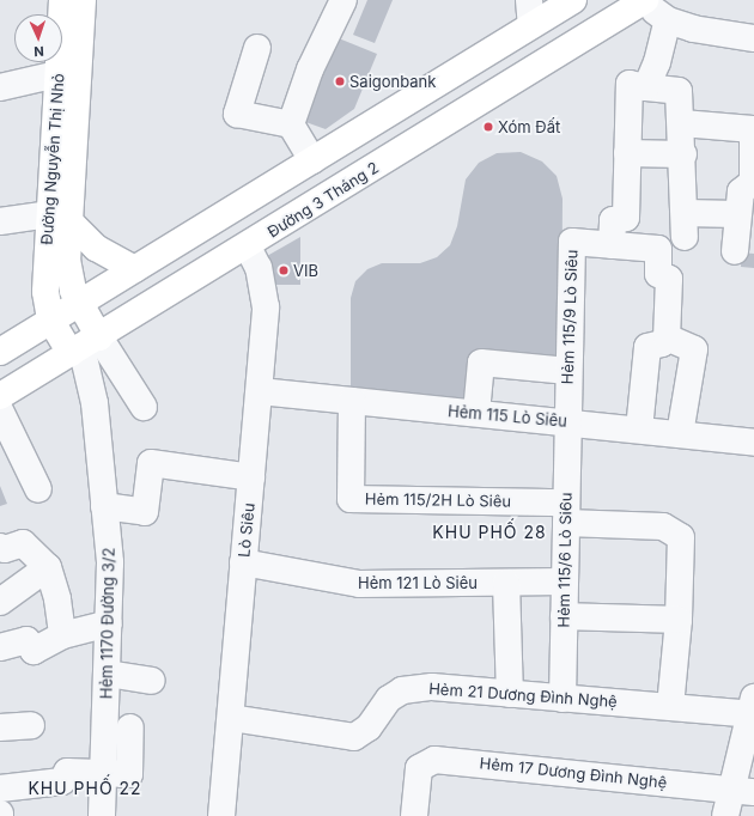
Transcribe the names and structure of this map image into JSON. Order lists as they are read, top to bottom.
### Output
{
  "streets": {
    "main road": ["Đường Nguyễn Thị Nhỏ", "Đường 3 Tháng 2"],
    "street": [
      "Hẻm 115/9 Lò Siêu",
      "Hẻm 115 Lò Siêu",
      "Hẻm 115/2H Lò Siêu",
      "Lò Siêu",
      "Hẻm 115/6 Lò Si6u",
      "Hẻm 121 Lò Siêu",
      "Hẻm 1170 Đường 3/2",
      "Hẻm 21 Dương Đình Nghệ",
      "Hẻm 17 Dương Đình Nghệ"
    ]
  },
  "crossings": [
    ["Đường Nguyễn Thị Nhỏ", "Đường 3 Tháng 2"],
    ["Đường Nguyễn Thị Nhỏ", "Hẻm 1170 Đường 3/2"],
    ["Đường 3 Tháng 2", "Lò Siêu"],
    ["Đường 3 Tháng 2", "Hẻm 1170 Đường 3/2"],
    ["Hẻm 115/9 Lò Siêu", "Hẻm 115 Lò Siêu"],
    ["Hẻm 115/9 Lò Siêu", "Hẻm 115/6 Lò Si6u"],
    ["Hẻm 115 Lò Siêu", "Hẻm 115/2H Lò Siêu"],
    ["Hẻm 115 Lò Siêu", "Lò Siêu"],
    ["Hẻm 115 Lò Siêu", "Hẻm 115/6 Lò Si6u"],
    ["Hẻm 115/2H Lò Siêu", "Hẻm 115/6 Lò Si6u"],
    ["Lò Siêu", "Hẻm 121 Lò Siêu"],
    ["Lò Siêu", "Hẻm 21 Dương Đình Nghệ"],
    ["Hẻm 115/6 Lò Si6u", "Hẻm 121 Lò Siêu"],
    ["Hẻm 115/6 Lò Si6u", "Hẻm 21 Dương Đình Nghệ"]
  ],
  "districts": ["KHU PHỐ 28", "KHU PHỐ 22"],
  "places": ["Saigonbank", "Xóm Đất", "VIB"],
  "north": "bottom"
}
